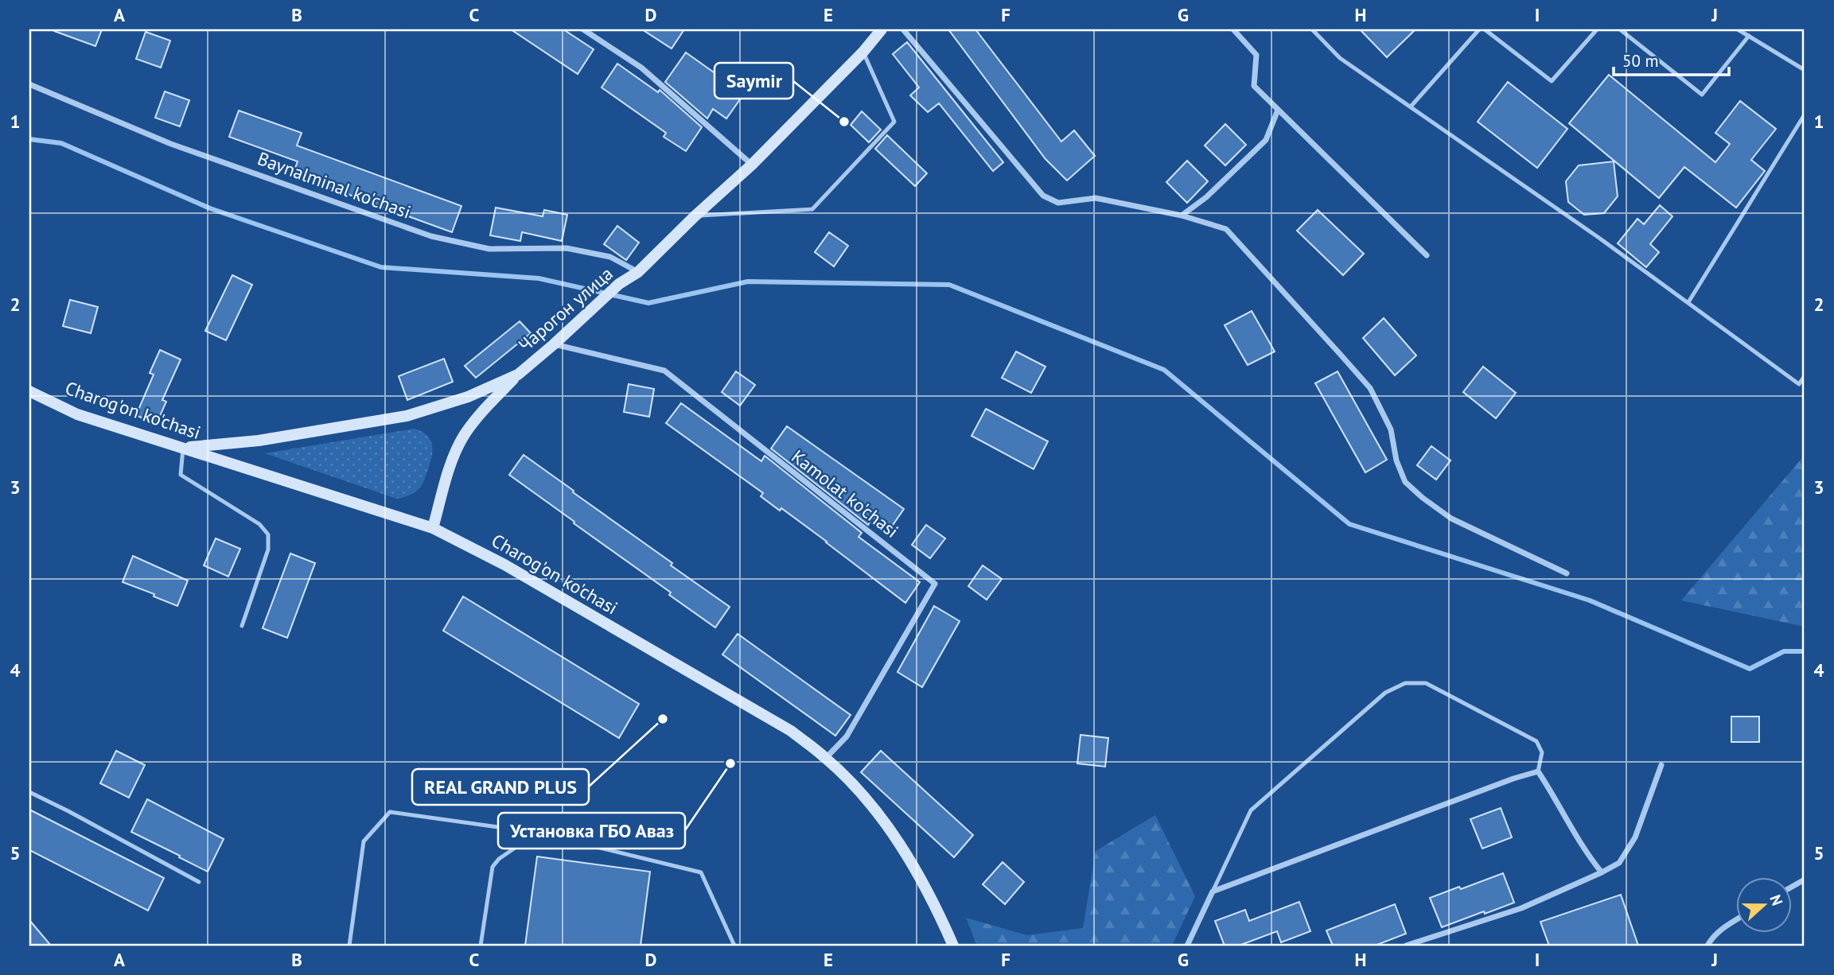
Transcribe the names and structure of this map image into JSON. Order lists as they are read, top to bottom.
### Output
{
  "streets": {
    "main road": ["Чарогон улица", "Charog'on ko'chasi"],
    "street": ["Baynalminal ko'chasi", "Kamolat ko'chasi"]
  },
  "crossings": [
    ["Baynalminal ko'chasi", "Чарогон улица"],
    ["Чарогон улица", "Charog'on ko'chasi"],
    ["Чарогон улица", "Kamolat ko'chasi"],
    ["Charog'on ko'chasi", "Kamolat ko'chasi"]
  ],
  "places": ["Saymir", "REAL GRAND PLUS", "Установка ГБО Аваз"],
  "scale_bar": "50 m",
  "north": "right",
  "grid": {
    "columns": [
      "A",
      "B",
      "C",
      "D",
      "E",
      "F",
      "G",
      "H",
      "I",
      "J"
    ],
    "rows": [
      "1",
      "2",
      "3",
      "4",
      "5"
    ]
  }
}
